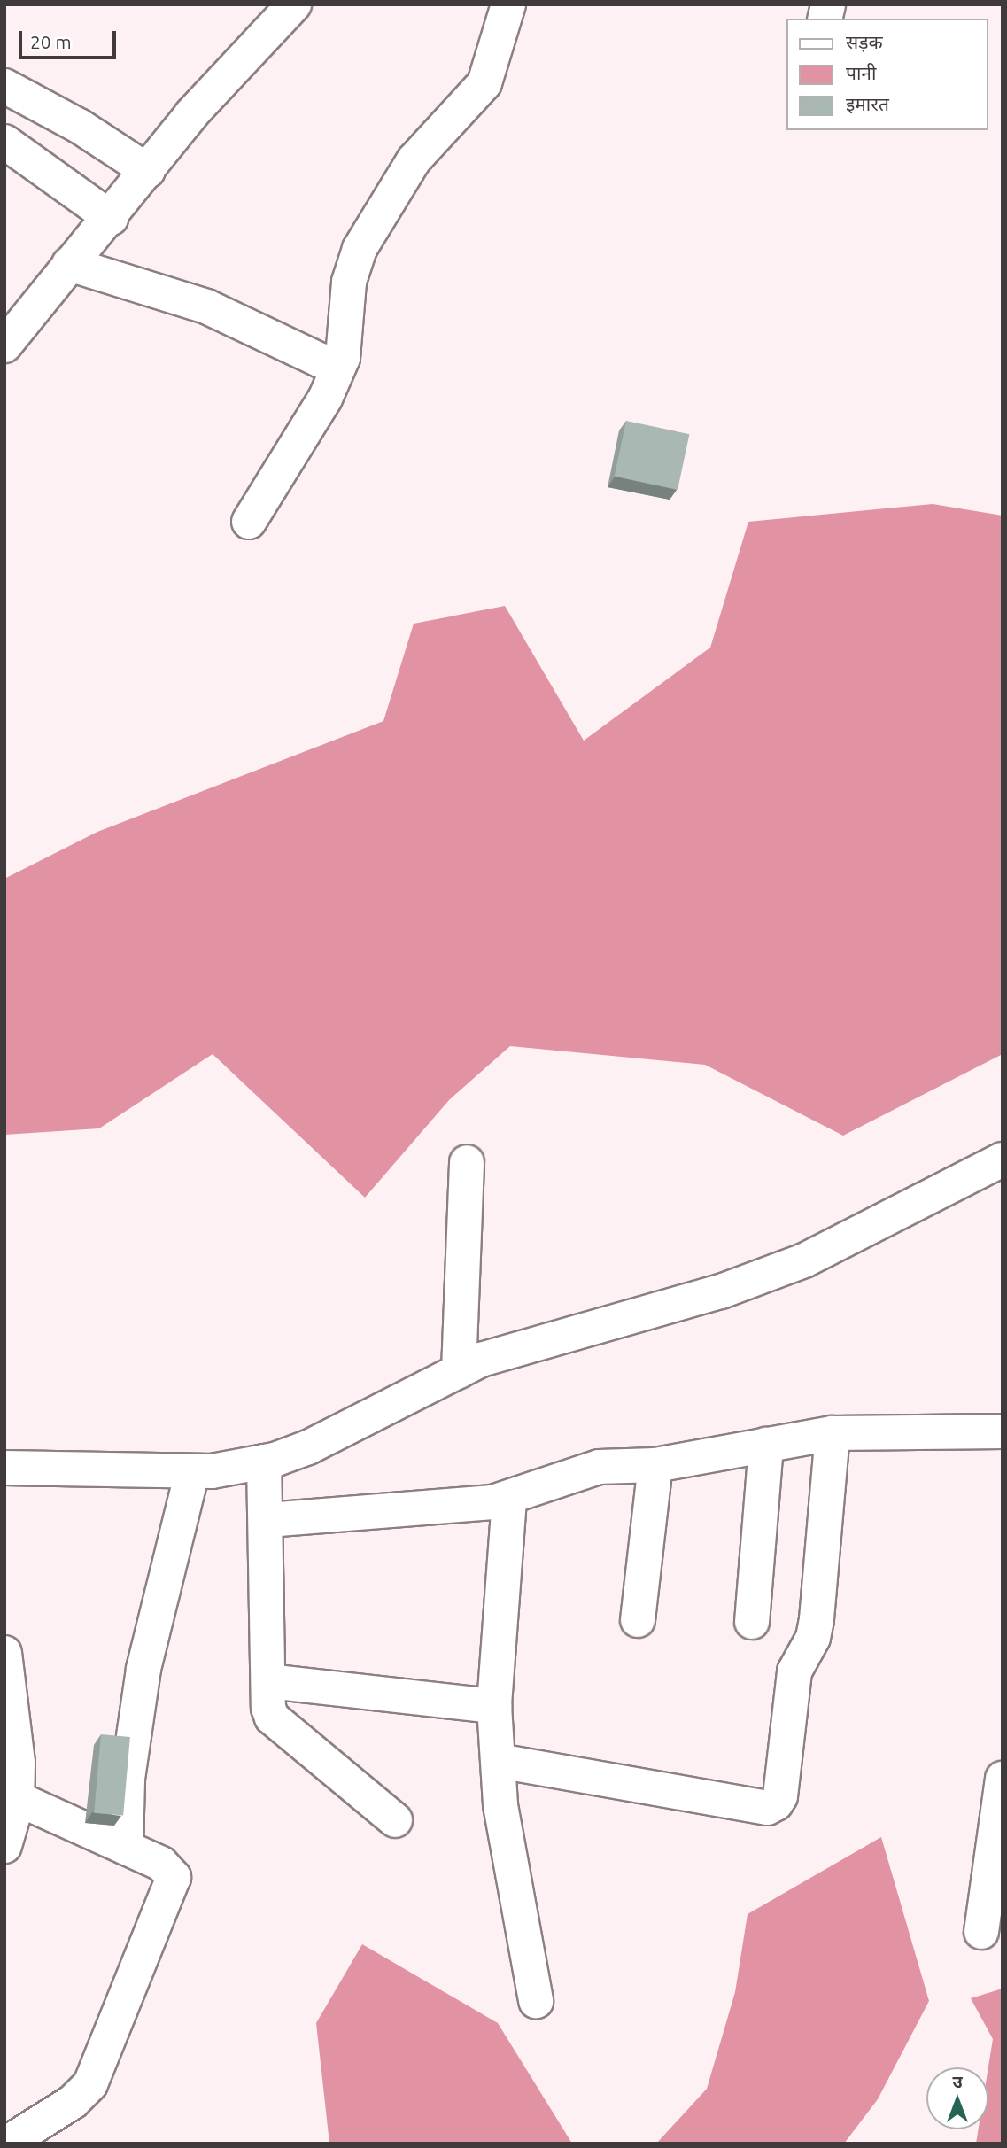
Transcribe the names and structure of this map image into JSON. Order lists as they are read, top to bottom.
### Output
{
  "legend": ["सड़क", "पानी", "इमारत"],
  "scale_bar": "20 m",
  "north": "top"
}
